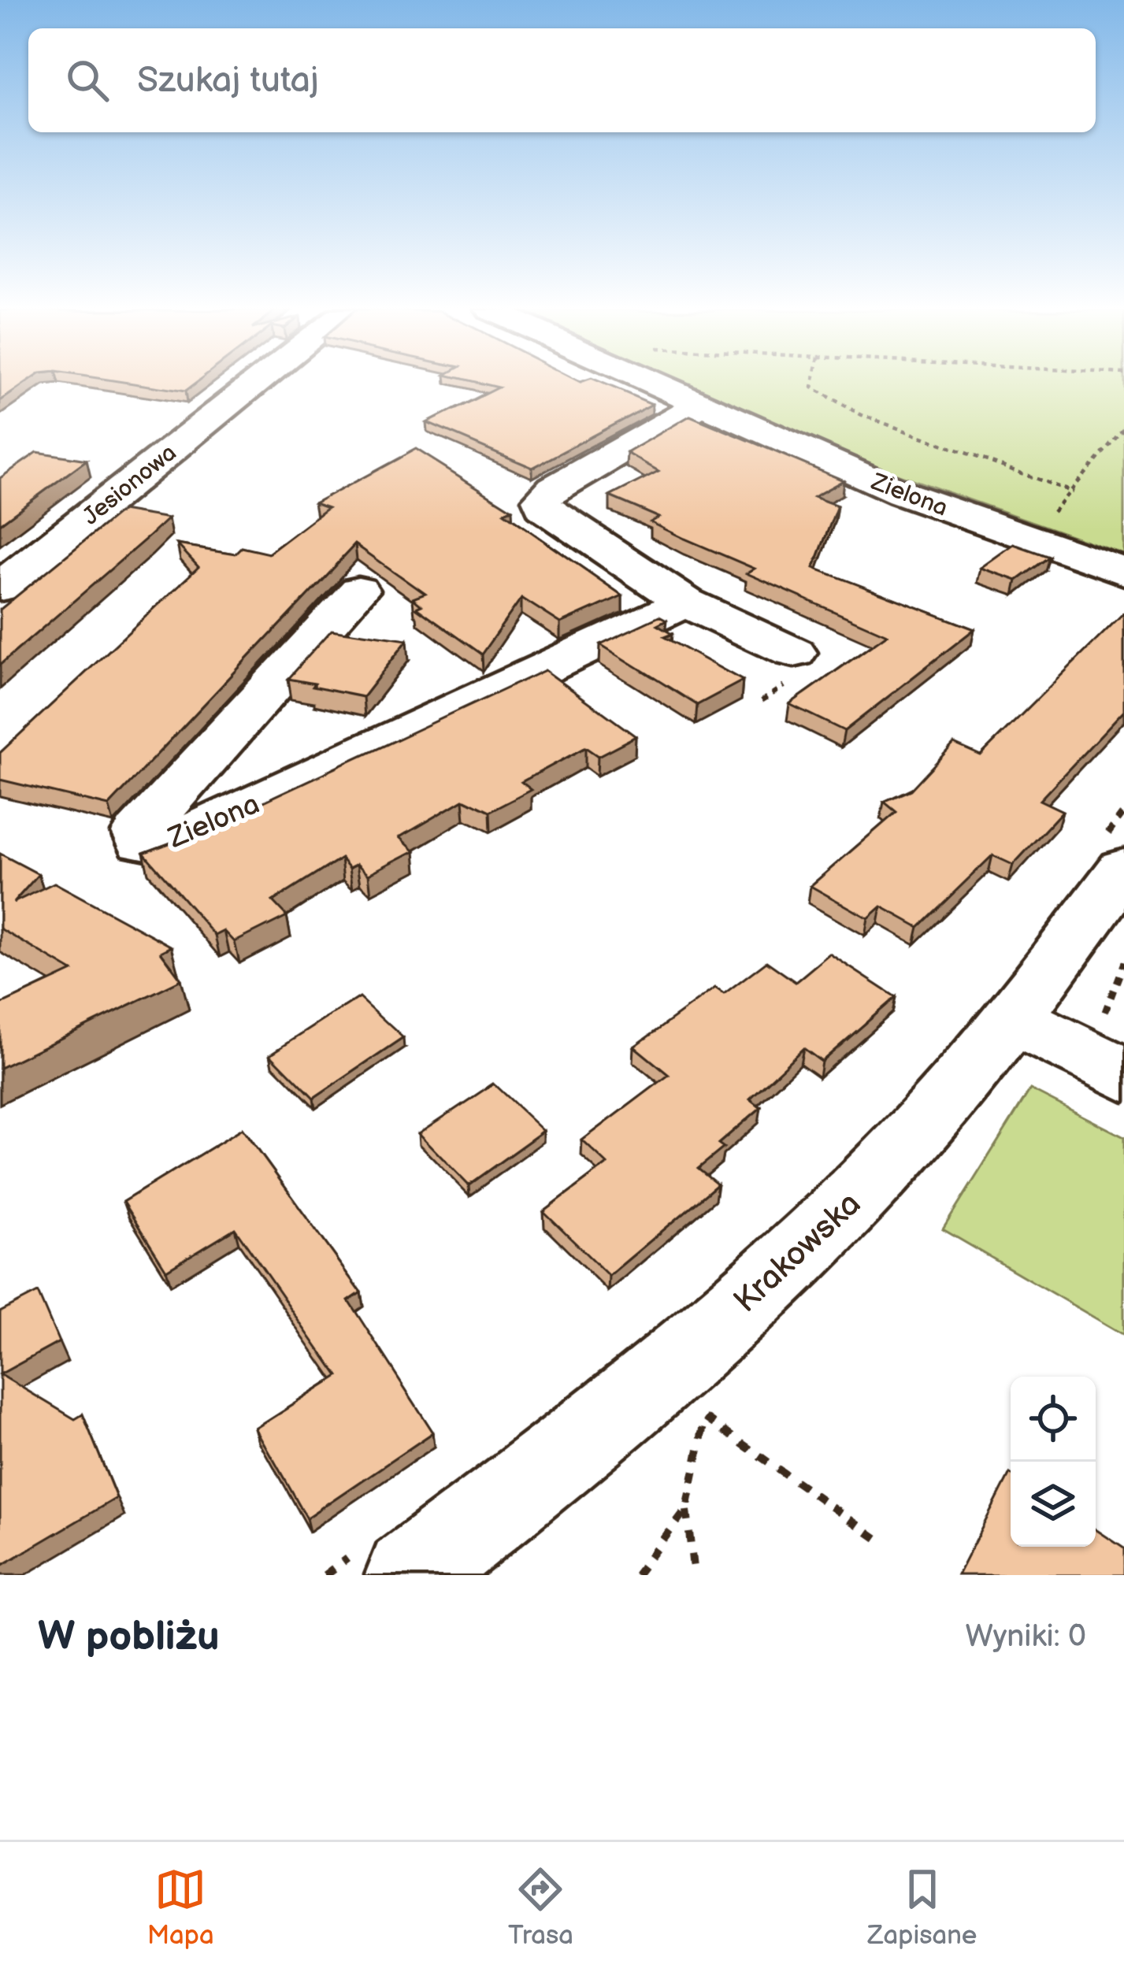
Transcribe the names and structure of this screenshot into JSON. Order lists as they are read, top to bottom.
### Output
{
  "streets": {
    "street": ["Jesionowa", "Zielona", "Krakowska"]
  },
  "page": {
    "search": "Szukaj tutaj",
    "heading": ["W pobliżu", "Wyniki: 0"],
    "nav": ["Mapa", "Trasa", "Zapisane"]
  }
}
